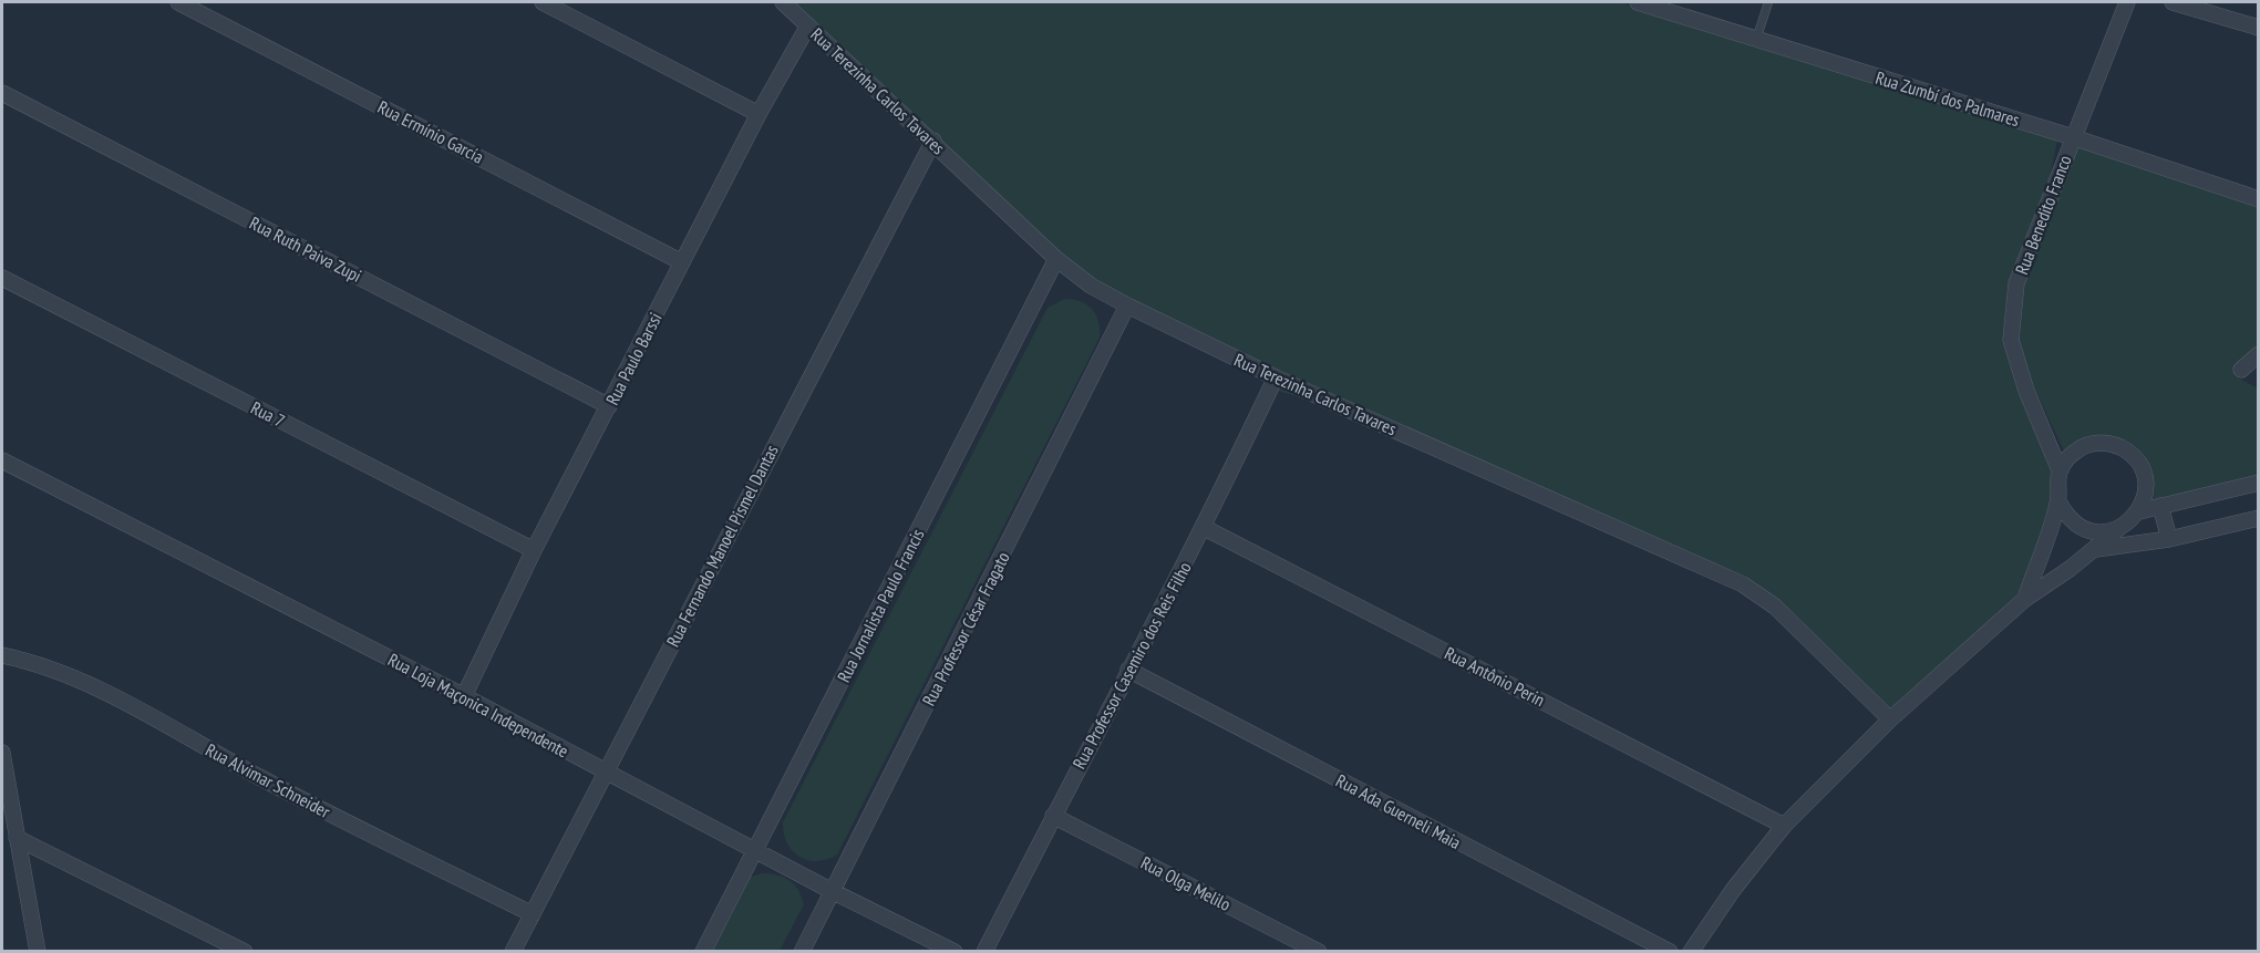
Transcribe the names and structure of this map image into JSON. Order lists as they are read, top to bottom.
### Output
{
  "streets": {
    "street": [
      "Rua Terezinha Carlos Tavares",
      "Rua Zumbí dos Palmares",
      "Rua Ermínio García",
      "Rua Benedito Franco",
      "Rua Ruth Paiva Zupi",
      "Rua Paulo Barssi",
      "Rua 7",
      "Rua Fernando Manoel Pismel Dantas",
      "Rua Jornalista Paulo Francis",
      "Rua Professor César Fragato",
      "Rua Professor Casemiro dos Reis Filho",
      "Rua Antônio Perin",
      "Rua Loja Maçonica Independente",
      "Rua Alvimar Schneider",
      "Rua Ada Guerneli Maia",
      "Rua Olga Melilo"
    ]
  },
  "crossings": [
    ["Rua Terezinha Carlos Tavares", "Rua Paulo Barssi"],
    ["Rua Terezinha Carlos Tavares", "Rua Fernando Manoel Pismel Dantas"],
    ["Rua Terezinha Carlos Tavares", "Rua Jornalista Paulo Francis"],
    ["Rua Terezinha Carlos Tavares", "Rua Professor César Fragato"],
    ["Rua Terezinha Carlos Tavares", "Rua Professor Casemiro dos Reis Filho"],
    ["Rua Zumbí dos Palmares", "Rua Benedito Franco"],
    ["Rua Ermínio García", "Rua Paulo Barssi"],
    ["Rua Ruth Paiva Zupi", "Rua Paulo Barssi"],
    ["Rua Paulo Barssi", "Rua 7"],
    ["Rua Paulo Barssi", "Rua Loja Maçonica Independente"],
    ["Rua Fernando Manoel Pismel Dantas", "Rua Loja Maçonica Independente"],
    ["Rua Fernando Manoel Pismel Dantas", "Rua Alvimar Schneider"],
    ["Rua Jornalista Paulo Francis", "Rua Loja Maçonica Independente"],
    ["Rua Professor César Fragato", "Rua Loja Maçonica Independente"],
    ["Rua Professor Casemiro dos Reis Filho", "Rua Antônio Perin"],
    ["Rua Professor Casemiro dos Reis Filho", "Rua Ada Guerneli Maia"],
    ["Rua Professor Casemiro dos Reis Filho", "Rua Olga Melilo"]
  ]
}
